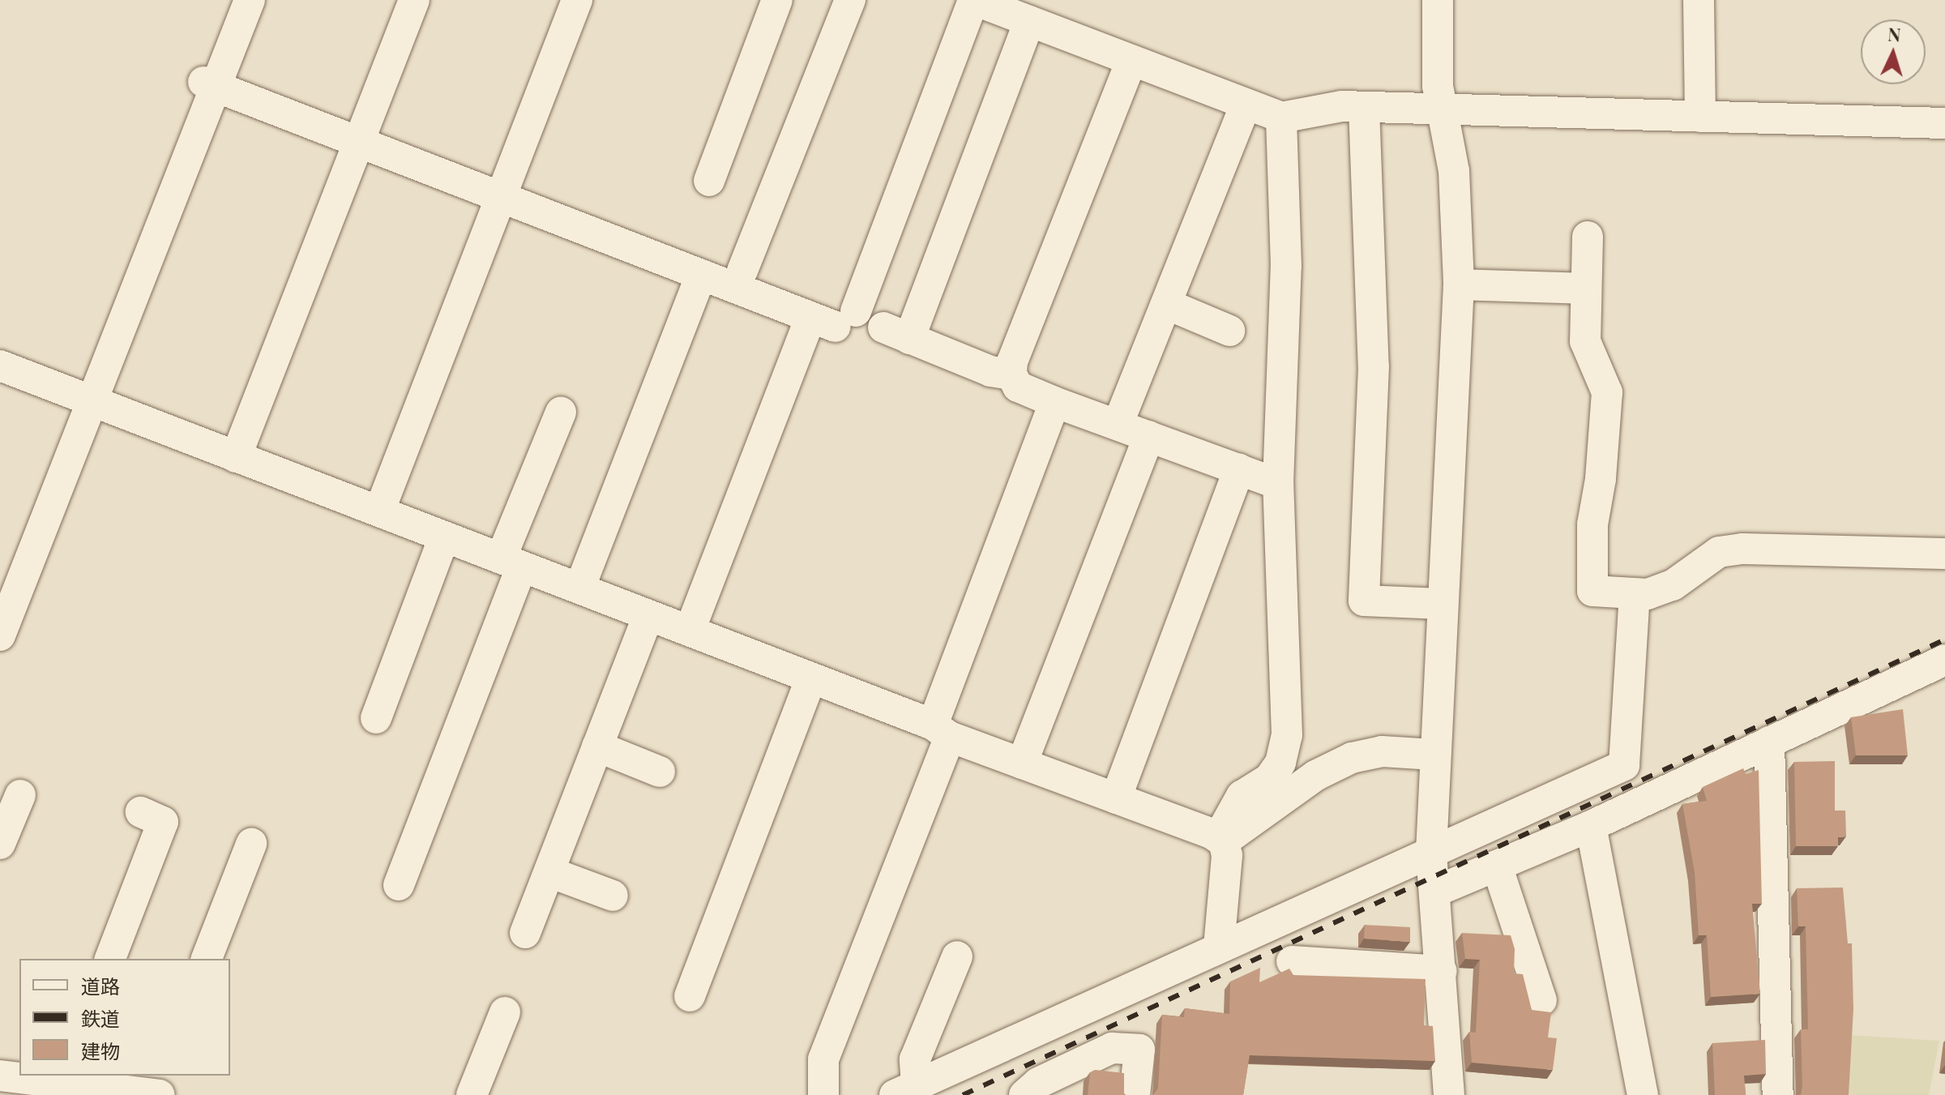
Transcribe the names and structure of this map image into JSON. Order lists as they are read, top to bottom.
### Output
{
  "legend": ["道路", "鉄道", "建物"],
  "north": "top"
}
